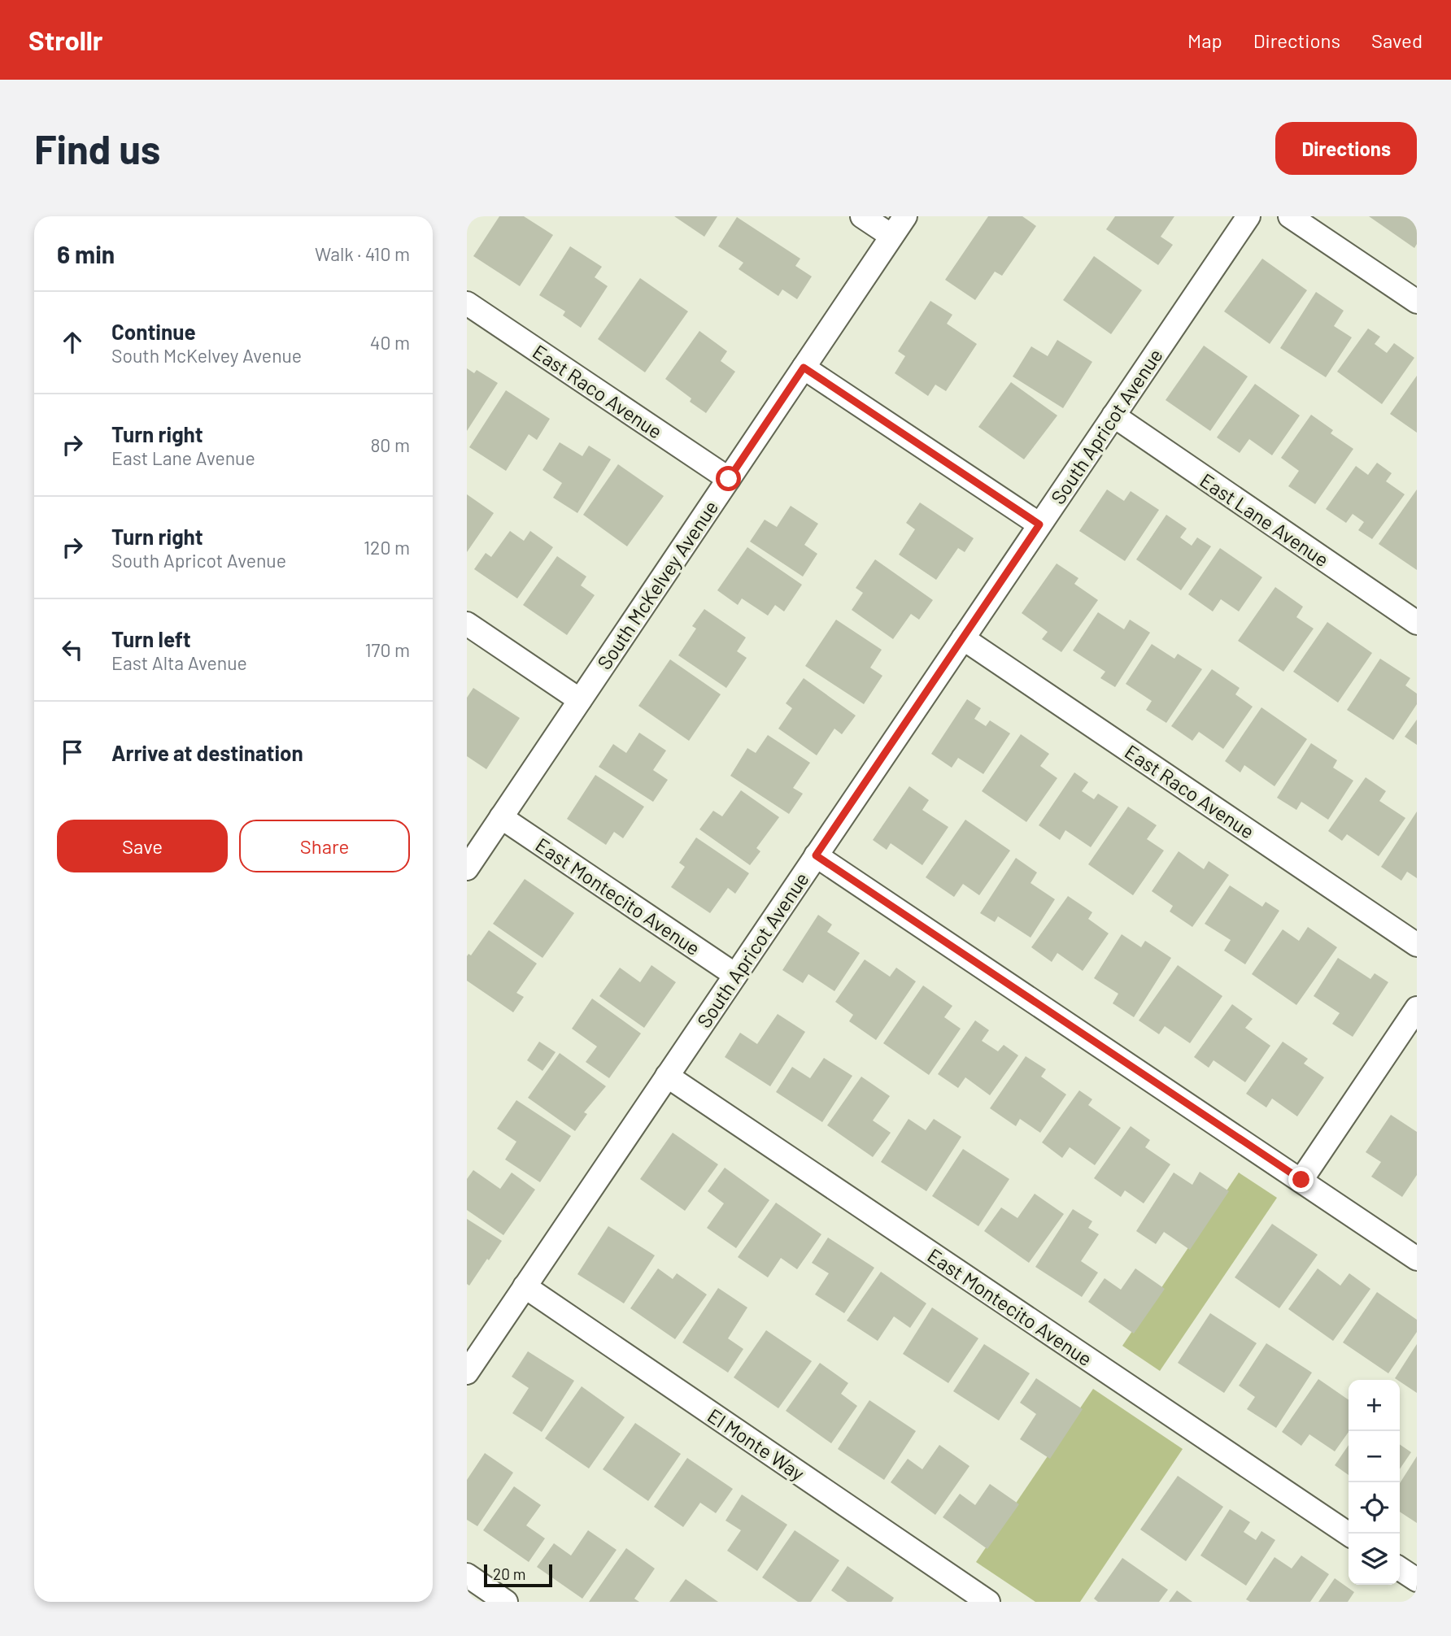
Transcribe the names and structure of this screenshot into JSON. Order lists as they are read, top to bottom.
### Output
{
  "streets": {
    "street": [
      "East Raco Avenue",
      "South Apricot Avenue",
      "East Lane Avenue",
      "South McKelvey Avenue",
      "East Montecito Avenue",
      "El Monte Way"
    ]
  },
  "crossings": [
    ["East Raco Avenue", "South Apricot Avenue"],
    ["East Raco Avenue", "South McKelvey Avenue"],
    ["South Apricot Avenue", "East Lane Avenue"],
    ["South Apricot Avenue", "East Montecito Avenue"],
    ["South Apricot Avenue", "El Monte Way"],
    ["South McKelvey Avenue", "East Montecito Avenue"]
  ],
  "scale_bar": "20 m",
  "page": {
    "header": "Strollr",
    "nav": ["Map", "Directions", "Saved"],
    "buttons": [
      "Directions",
      ["Save", "Share"]
    ],
    "title": "Find us",
    "heading": ["6 min", "Walk · 410 m"],
    "list": [
      ["Continue", "South McKelvey Avenue", "40 m"],
      ["Turn right", "East Lane Avenue", "80 m"],
      ["Turn right", "South Apricot Avenue", "120 m"],
      ["Turn left", "East Alta Avenue", "170 m"],
      "Arrive at destination"
    ],
    "map_buttons": ["+", "−"],
    "scale": "20 m"
  }
}
